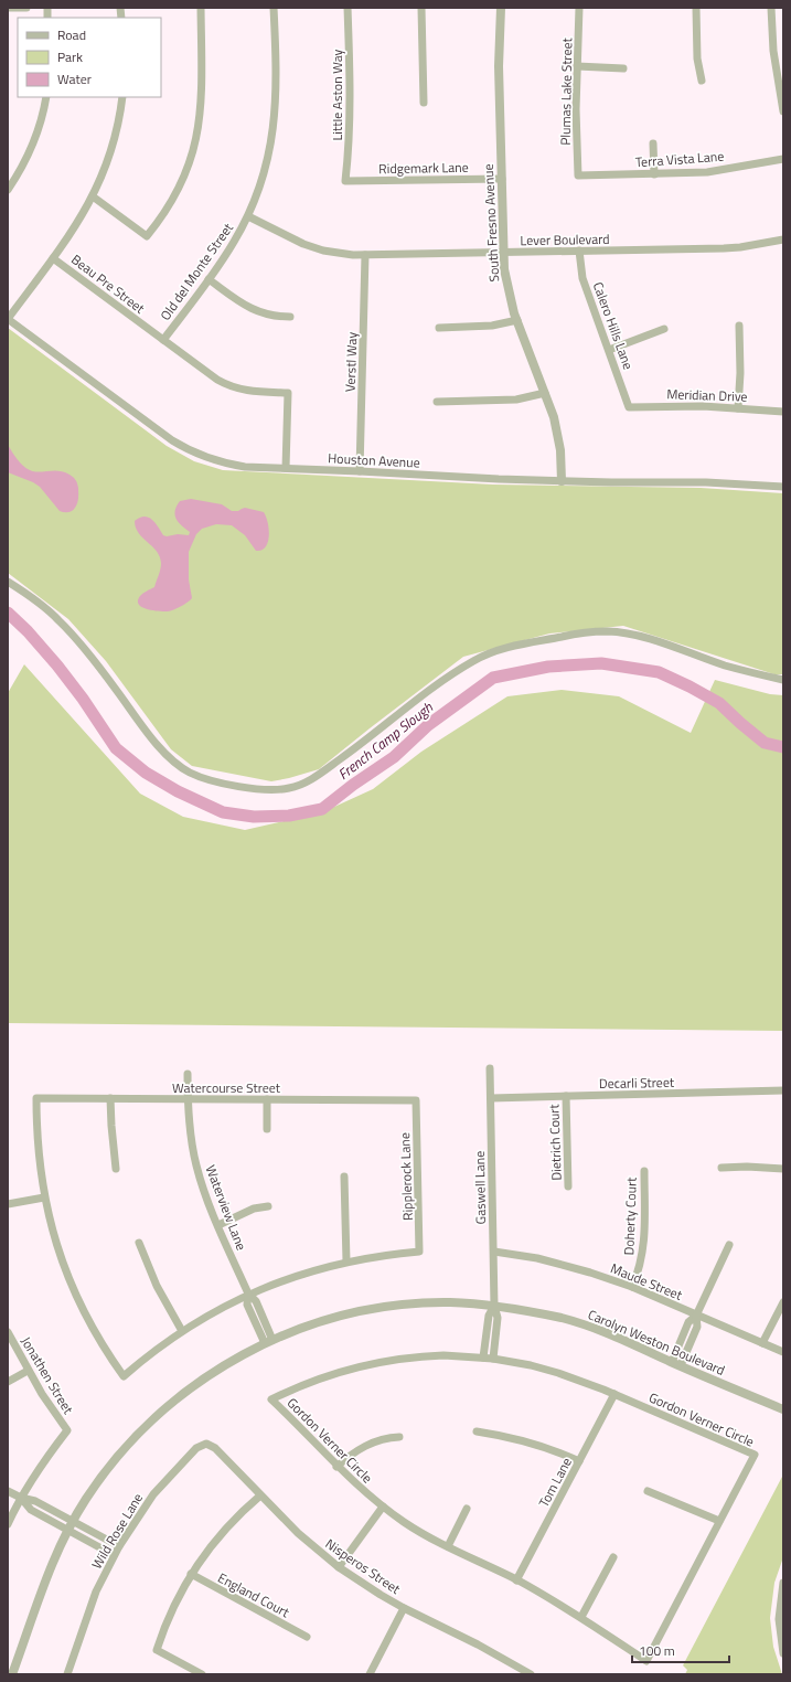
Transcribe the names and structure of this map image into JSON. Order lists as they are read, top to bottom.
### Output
{
  "streets": {
    "street": [
      "Plumas Lake Street",
      "Little Aston Way",
      "Terra Vista Lane",
      "Ridgemark Lane",
      "South Fresno Avenue",
      "Lever Boulevard",
      "Old del Monte Street",
      "Beau Pre Street",
      "Calero Hills Lane",
      "Verstl Way",
      "Meridian Drive",
      "Houston Avenue",
      "Decarli Street",
      "Watercourse Street",
      "Dietrich Court",
      "Ripplerock Lane",
      "Gaswell Lane",
      "Waterview Lane",
      "Doherty Court",
      "Maude Street",
      "Carolyn Weston Boulevard",
      "Jonathen Street",
      "Gordon Verner Circle",
      "Tom Lane",
      "Wild Rose Lane",
      "Nisperos Street",
      "England Court"
    ]
  },
  "crossings": [
    ["Plumas Lake Street", "Terra Vista Lane"],
    ["Little Aston Way", "Ridgemark Lane"],
    ["Ridgemark Lane", "South Fresno Avenue"],
    ["South Fresno Avenue", "Lever Boulevard"],
    ["South Fresno Avenue", "Houston Avenue"],
    ["Lever Boulevard", "Old del Monte Street"],
    ["Lever Boulevard", "Calero Hills Lane"],
    ["Lever Boulevard", "Verstl Way"],
    ["Old del Monte Street", "Beau Pre Street"],
    ["Beau Pre Street", "Houston Avenue"],
    ["Calero Hills Lane", "Meridian Drive"],
    ["Verstl Way", "Houston Avenue"],
    ["Decarli Street", "Dietrich Court"],
    ["Decarli Street", "Gaswell Lane"],
    ["Watercourse Street", "Ripplerock Lane"],
    ["Watercourse Street", "Waterview Lane"],
    ["Gaswell Lane", "Maude Street"],
    ["Gaswell Lane", "Carolyn Weston Boulevard"],
    ["Gaswell Lane", "Gordon Verner Circle"],
    ["Waterview Lane", "Carolyn Weston Boulevard"],
    ["Doherty Court", "Maude Street"],
    ["Gordon Verner Circle", "Tom Lane"],
    ["Wild Rose Lane", "Nisperos Street"]
  ],
  "water": ["French Camp Slough"],
  "legend": ["Road", "Park", "Water"],
  "scale_bar": "100 m"
}
